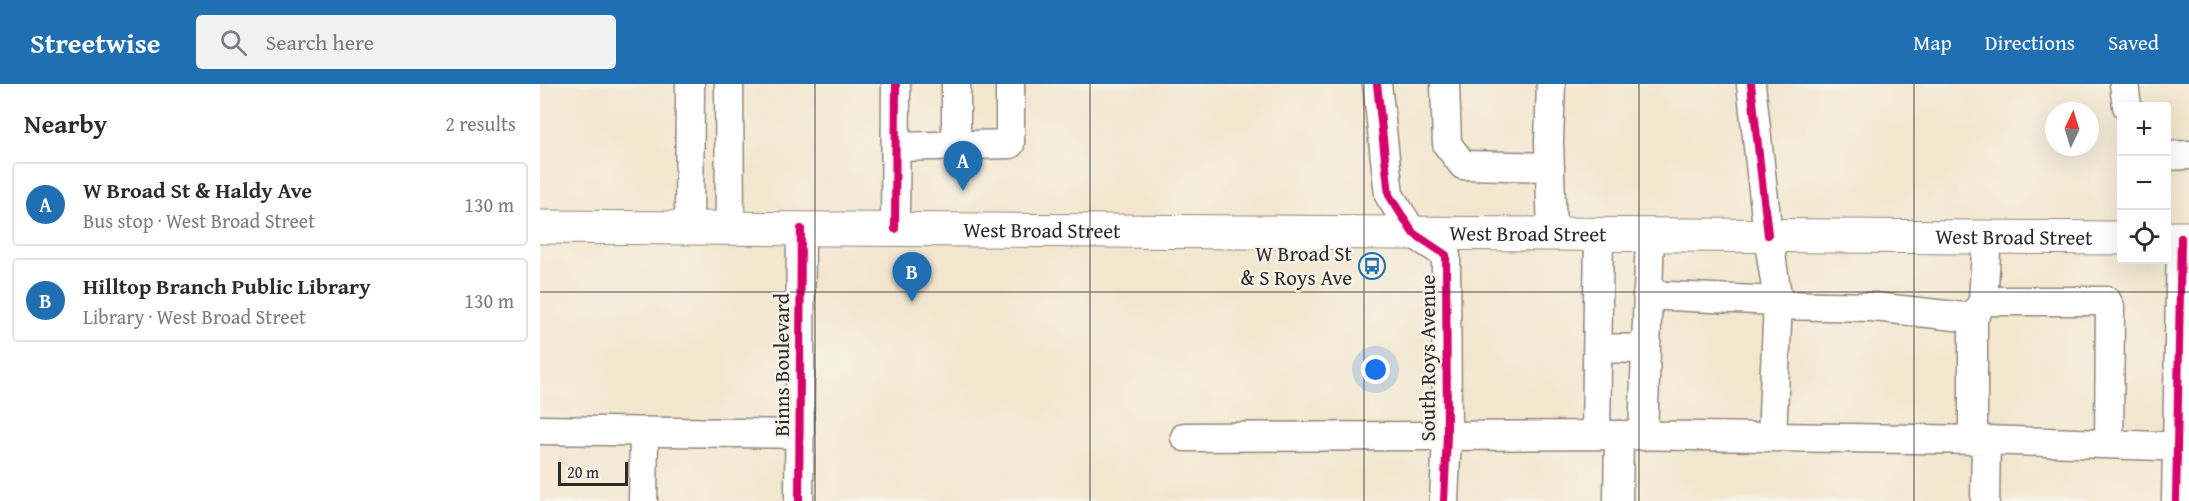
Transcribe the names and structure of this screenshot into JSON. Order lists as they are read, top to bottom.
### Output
{
  "streets": {
    "main road": ["West Broad Street"],
    "street": ["South Roys Avenue", "Binns Boulevard"]
  },
  "crossings": [
    ["West Broad Street", "South Roys Avenue"],
    ["West Broad Street", "Binns Boulevard"]
  ],
  "places": {
    "bus stop": ["W Broad St & S Roys Ave"]
  },
  "scale_bar": "20 m",
  "north": "top",
  "page": {
    "header": "Streetwise",
    "search": "Search here",
    "nav": ["Map", "Directions", "Saved"],
    "heading": ["Nearby", "2 results"],
    "map_buttons": ["+", "−"],
    "pins": ["A", "B"],
    "list": [
      {
        "mark": "A",
        "name": "W Broad St & Haldy Ave",
        "note": "Bus stop · West Broad Street",
        "value": "130 m"
      },
      {
        "mark": "B",
        "name": "Hilltop Branch Public Library",
        "note": "Library · West Broad Street",
        "value": "130 m"
      }
    ],
    "scale": "20 m"
  }
}
